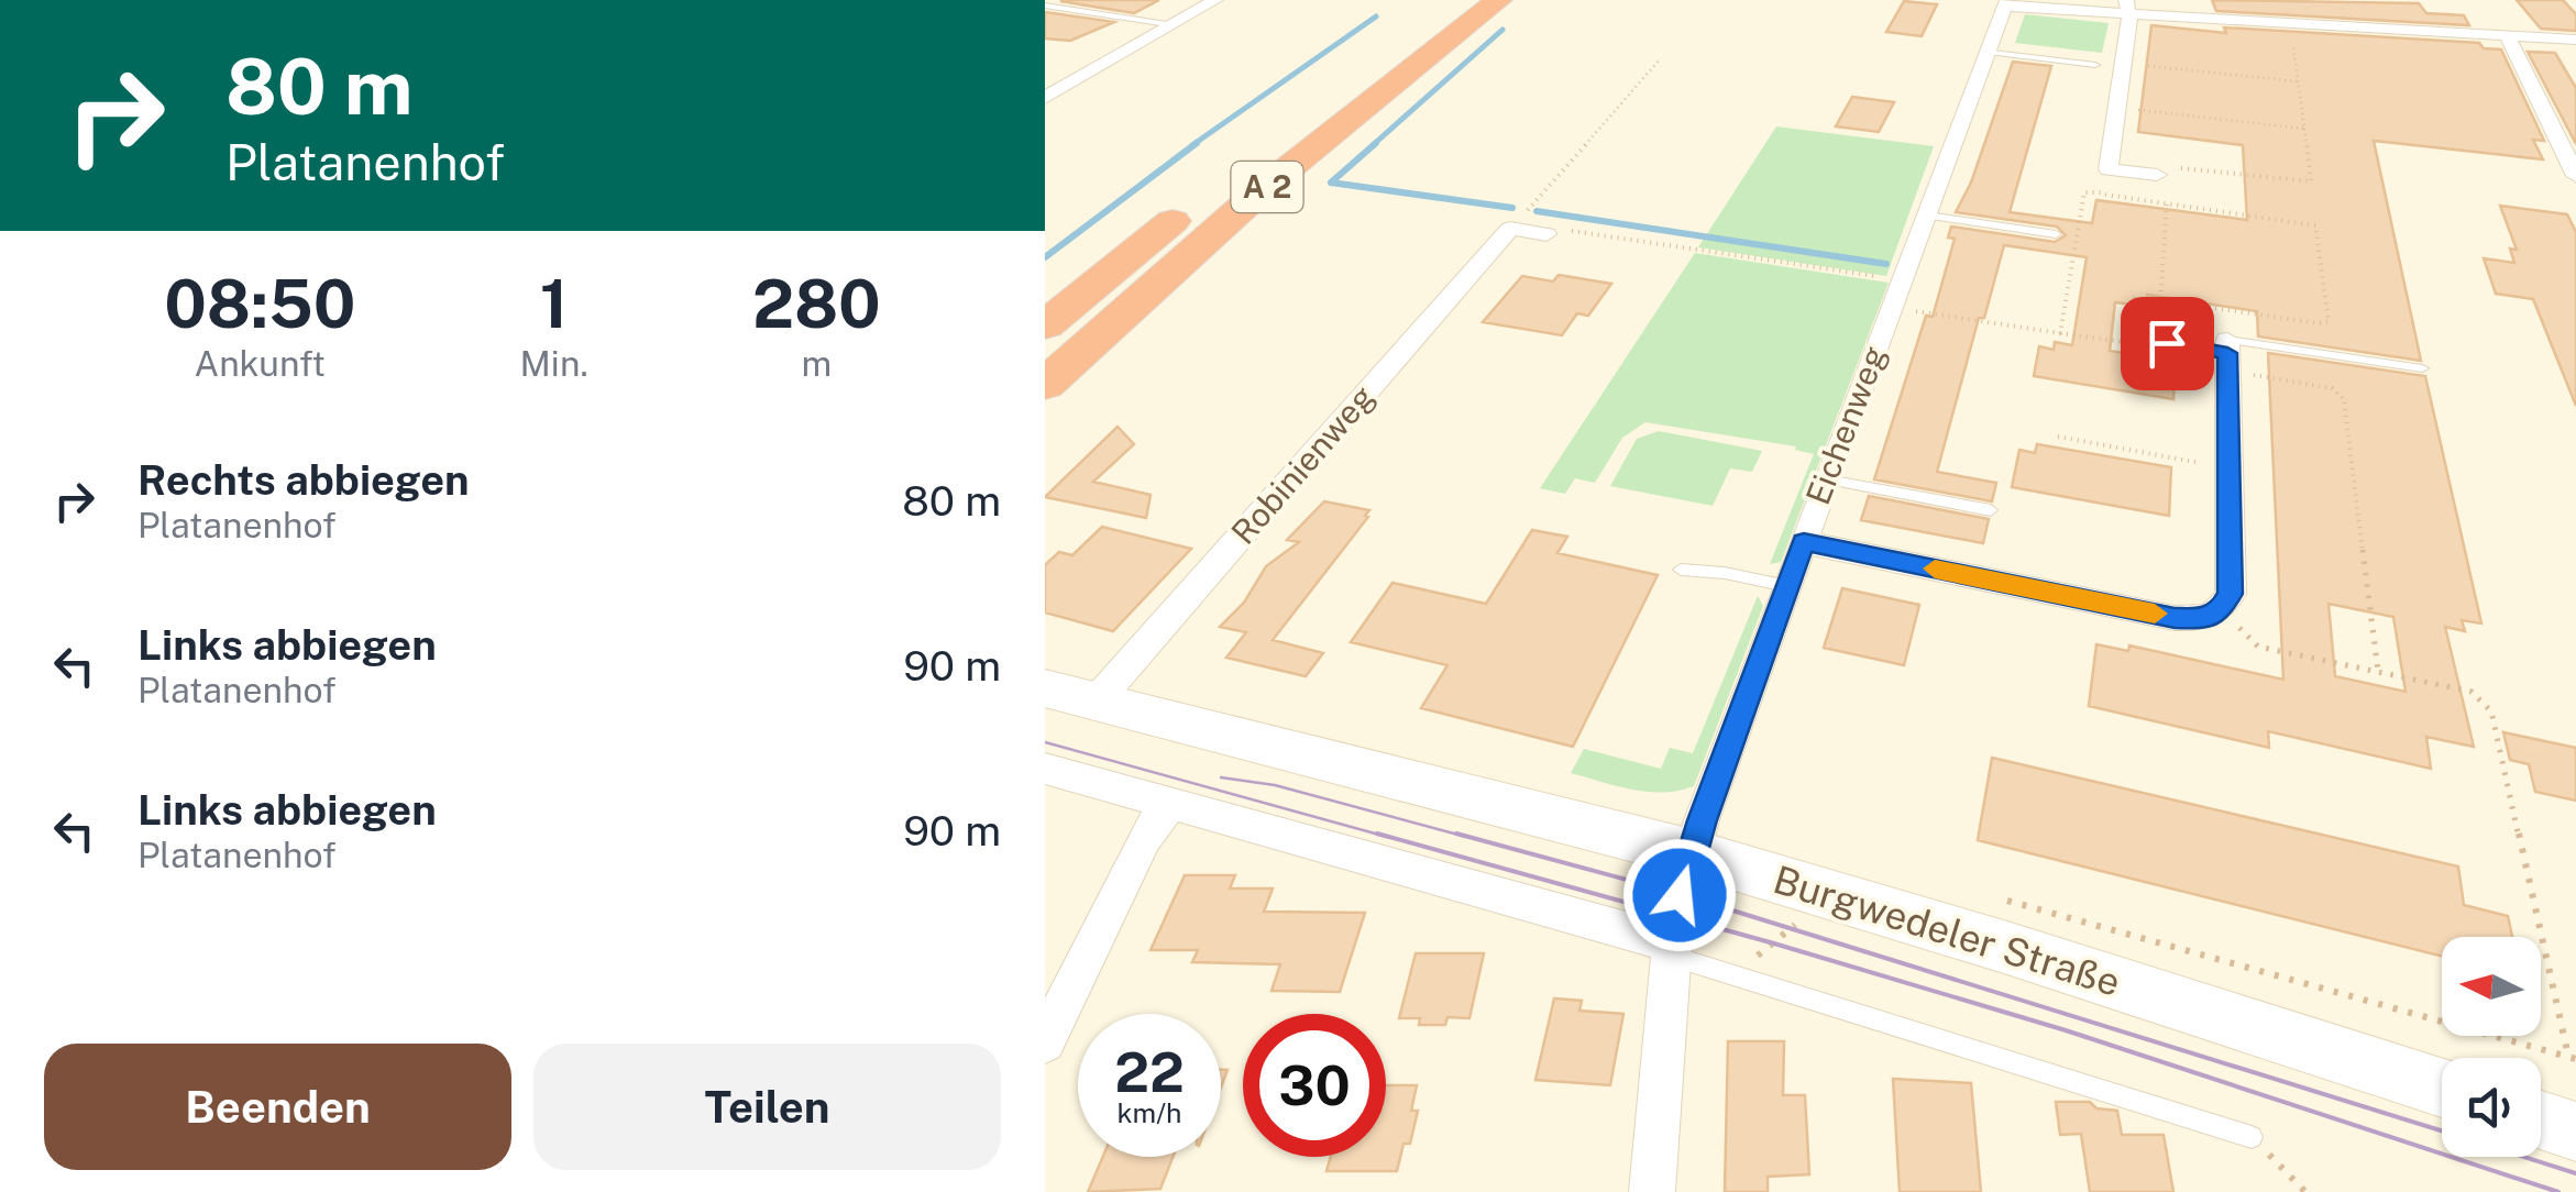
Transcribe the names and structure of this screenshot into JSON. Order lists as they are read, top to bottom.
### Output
{
  "streets": {
    "highway": ["A 2"],
    "main road": ["Burgwedeler Straße"],
    "street": ["Eichenweg", "Robinienweg"]
  },
  "crossings": [
    ["Eichenweg", "Burgwedeler Straße"],
    ["Robinienweg", "Burgwedeler Straße"]
  ],
  "north": "left",
  "page": {
    "turn": ["80 m", "Platanenhof"],
    "eta": [
      "08:50",
      "Ankunft",
      "1",
      "Min.",
      "280",
      "m"
    ],
    "list": [
      {
        "name": "Rechts abbiegen",
        "note": "Platanenhof",
        "value": "80 m"
      },
      {
        "name": "Links abbiegen",
        "note": "Platanenhof",
        "value": "90 m"
      },
      {
        "name": "Links abbiegen",
        "note": "Platanenhof",
        "value": "90 m"
      }
    ],
    "speed": "22 km/h",
    "limit": "30",
    "buttons": ["Beenden", "Teilen"]
  }
}
